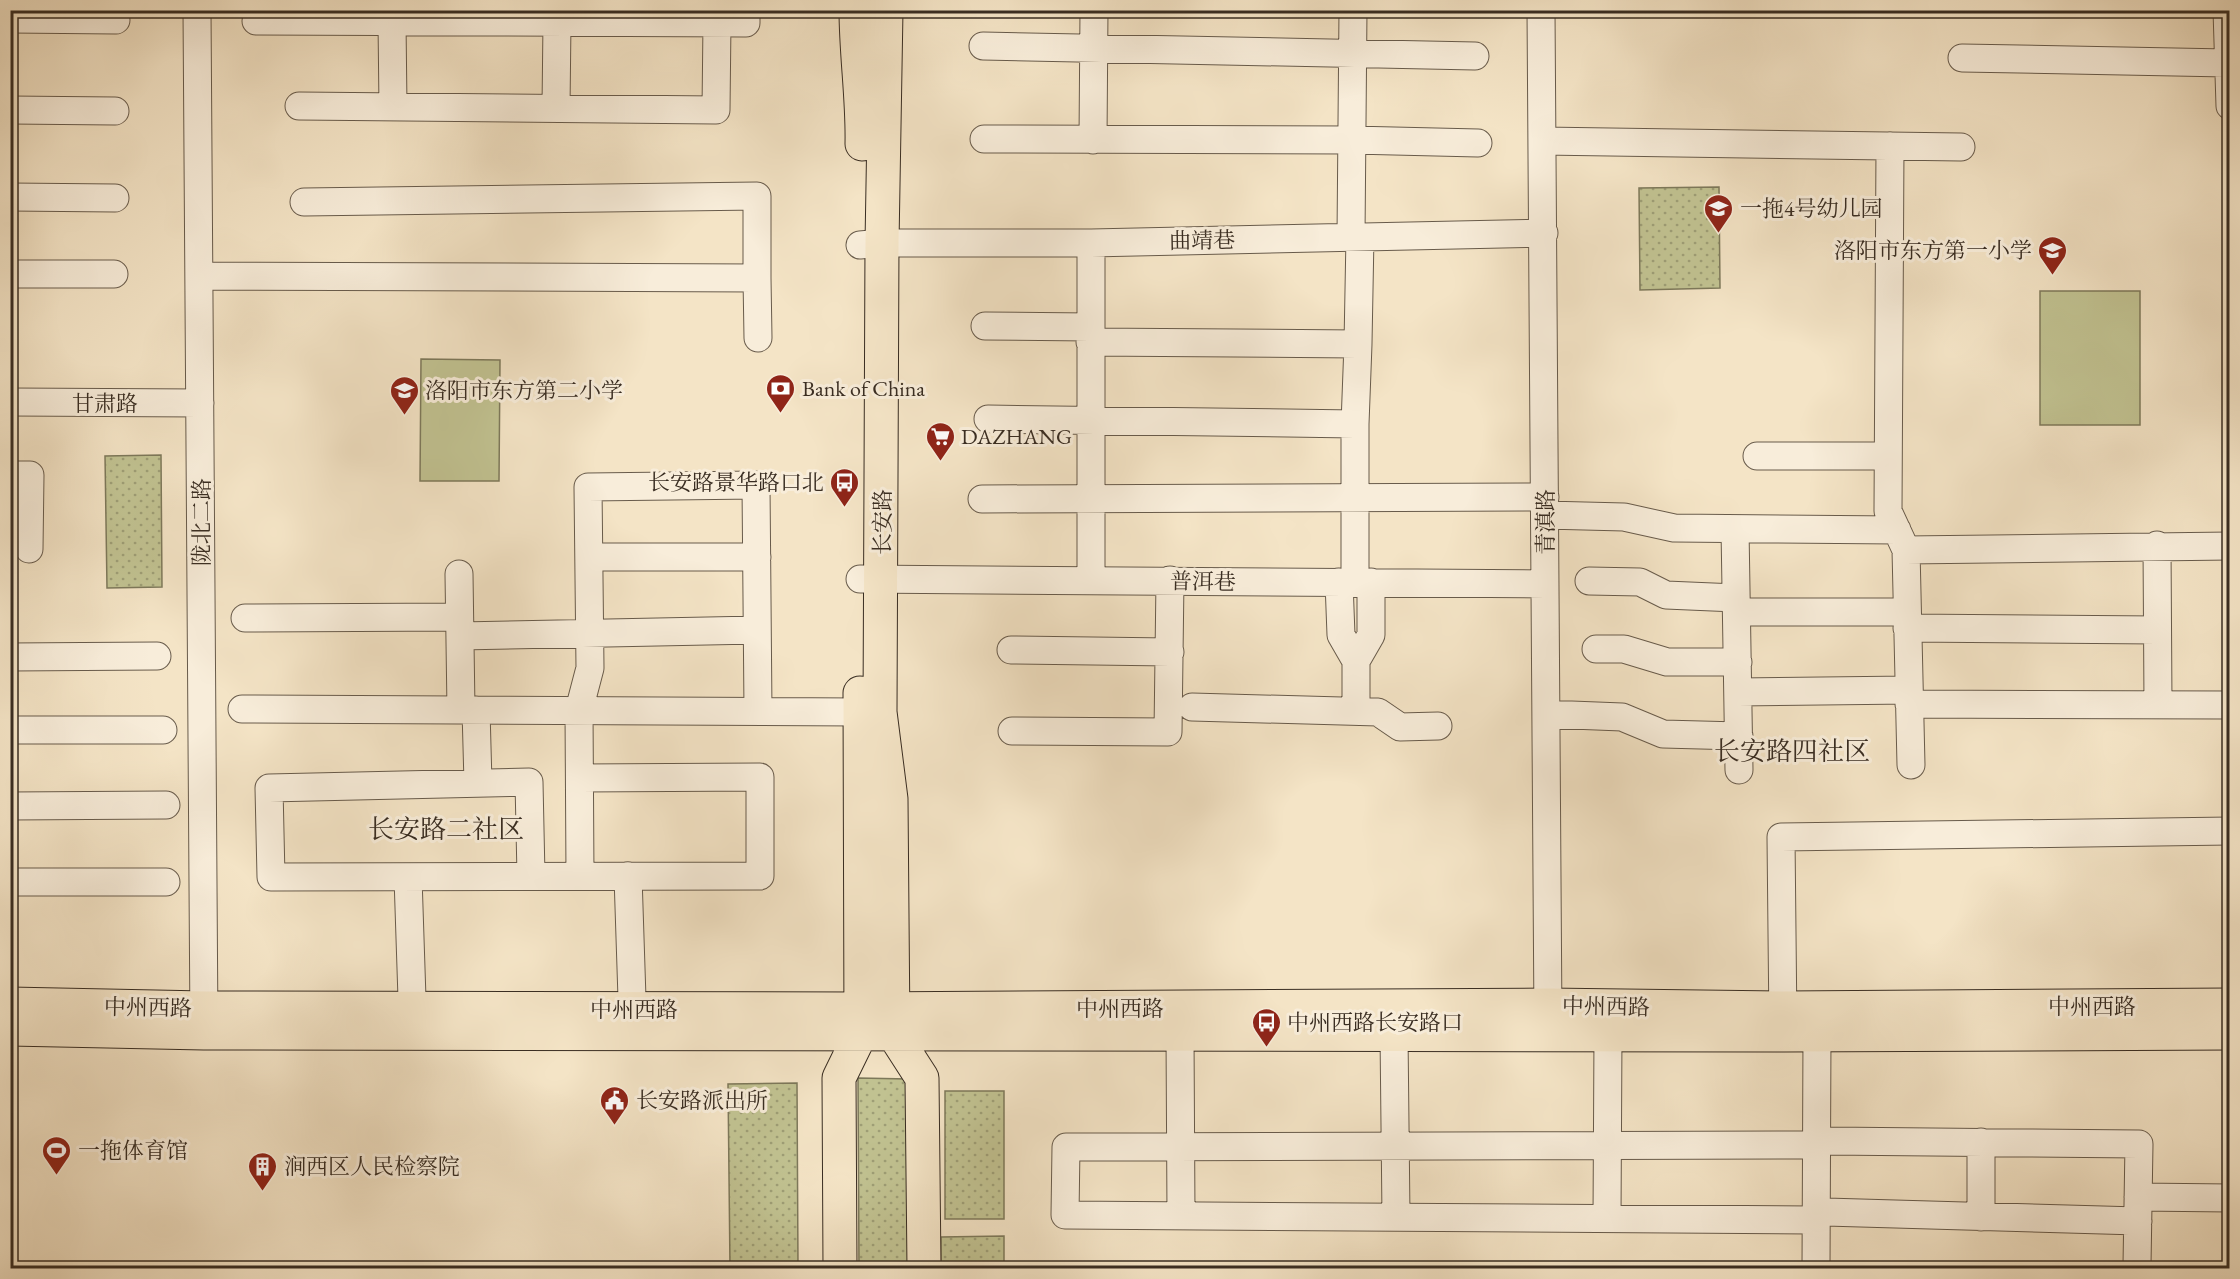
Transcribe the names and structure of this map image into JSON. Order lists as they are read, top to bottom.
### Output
{
  "streets": {
    "main road": ["长安路", "中州西路"],
    "street": [
      "曲靖巷",
      "甘肃路",
      "陇北二路",
      "青滇路",
      "普洱巷"
    ]
  },
  "crossings": [
    ["曲靖巷", "长安路"],
    ["曲靖巷", "青滇路"],
    ["甘肃路", "陇北二路"],
    ["陇北二路", "中州西路"],
    ["长安路", "普洱巷"],
    ["长安路", "中州西路"],
    ["青滇路", "普洱巷"],
    ["青滇路", "中州西路"]
  ],
  "districts": ["长安路四社区", "长安路二社区"],
  "places": {
    "school or university": ["一拖4号幼儿园", "洛阳市东方第一小学", "洛阳市东方第二小学"],
    "bank": ["Bank of China"],
    "supermarket": ["DAZHANG"],
    "bus stop": ["长安路景华路口北", "中州西路长安路口"],
    "public building": ["长安路派出所"],
    "sports": ["一拖体育馆"],
    "building": ["涧西区人民检察院"]
  }
}
